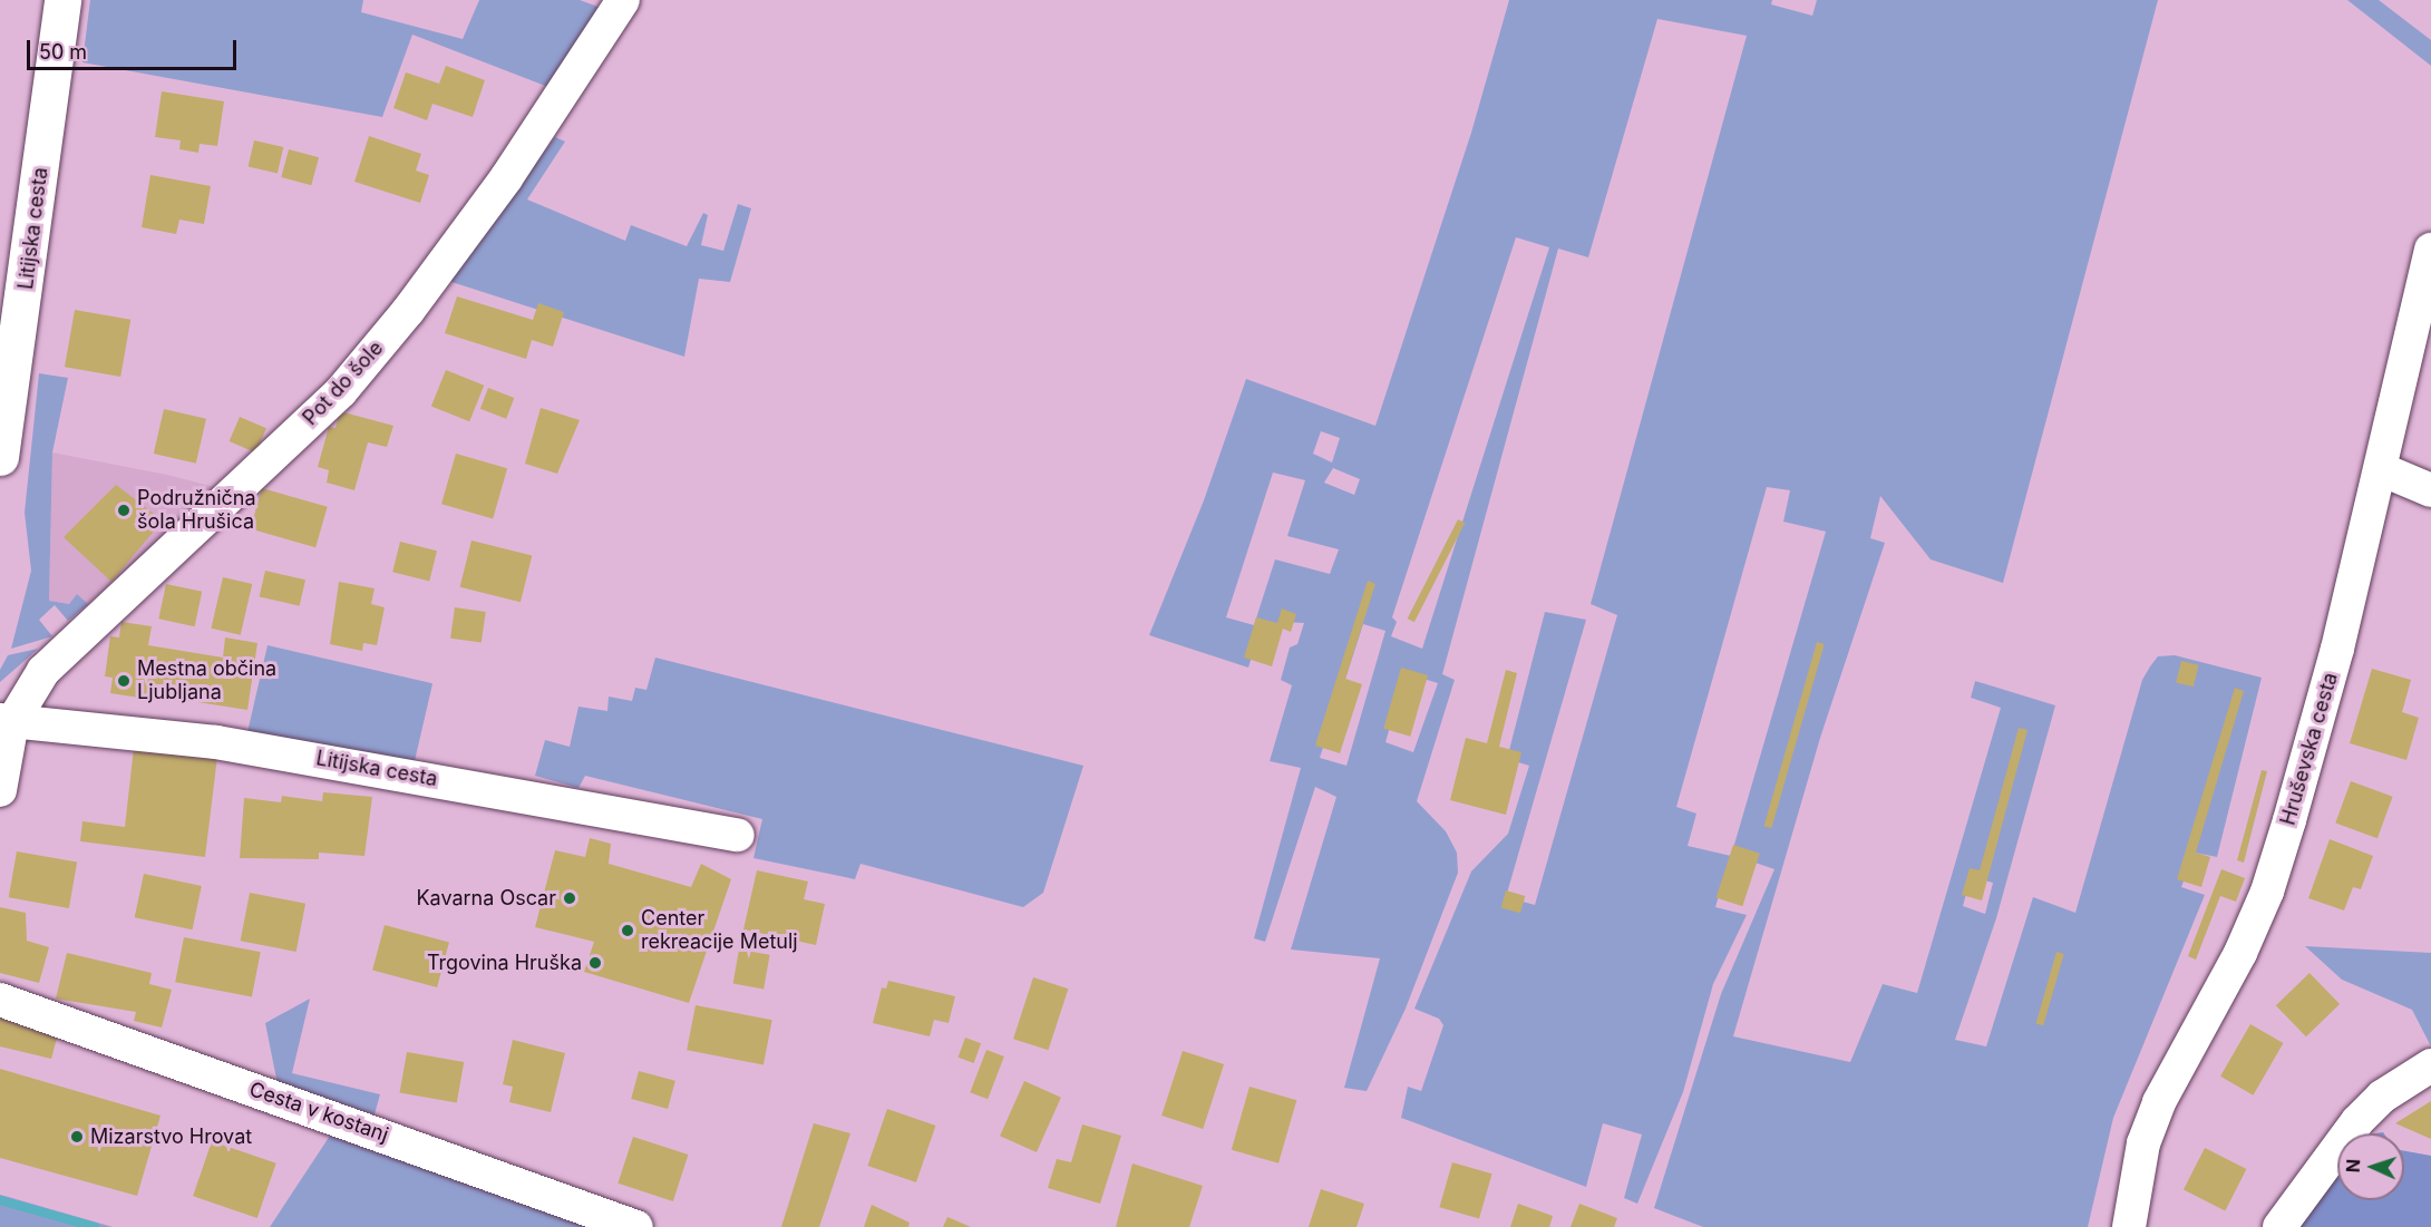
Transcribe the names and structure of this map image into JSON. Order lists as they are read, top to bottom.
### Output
{
  "streets": {
    "main road": ["Litijska cesta"],
    "street": ["Pot do šole", "Hruševska cesta", "Cesta v kostanj"]
  },
  "crossings": [
    ["Litijska cesta", "Pot do šole"]
  ],
  "places": [
    "Podružnična šola Hrušica",
    "Mestna občina Ljubljana",
    "Kavarna Oscar",
    "Center rekreacije Metulj",
    "Trgovina Hruška",
    "Mizarstvo Hrovat"
  ],
  "scale_bar": "50 m",
  "north": "left"
}
